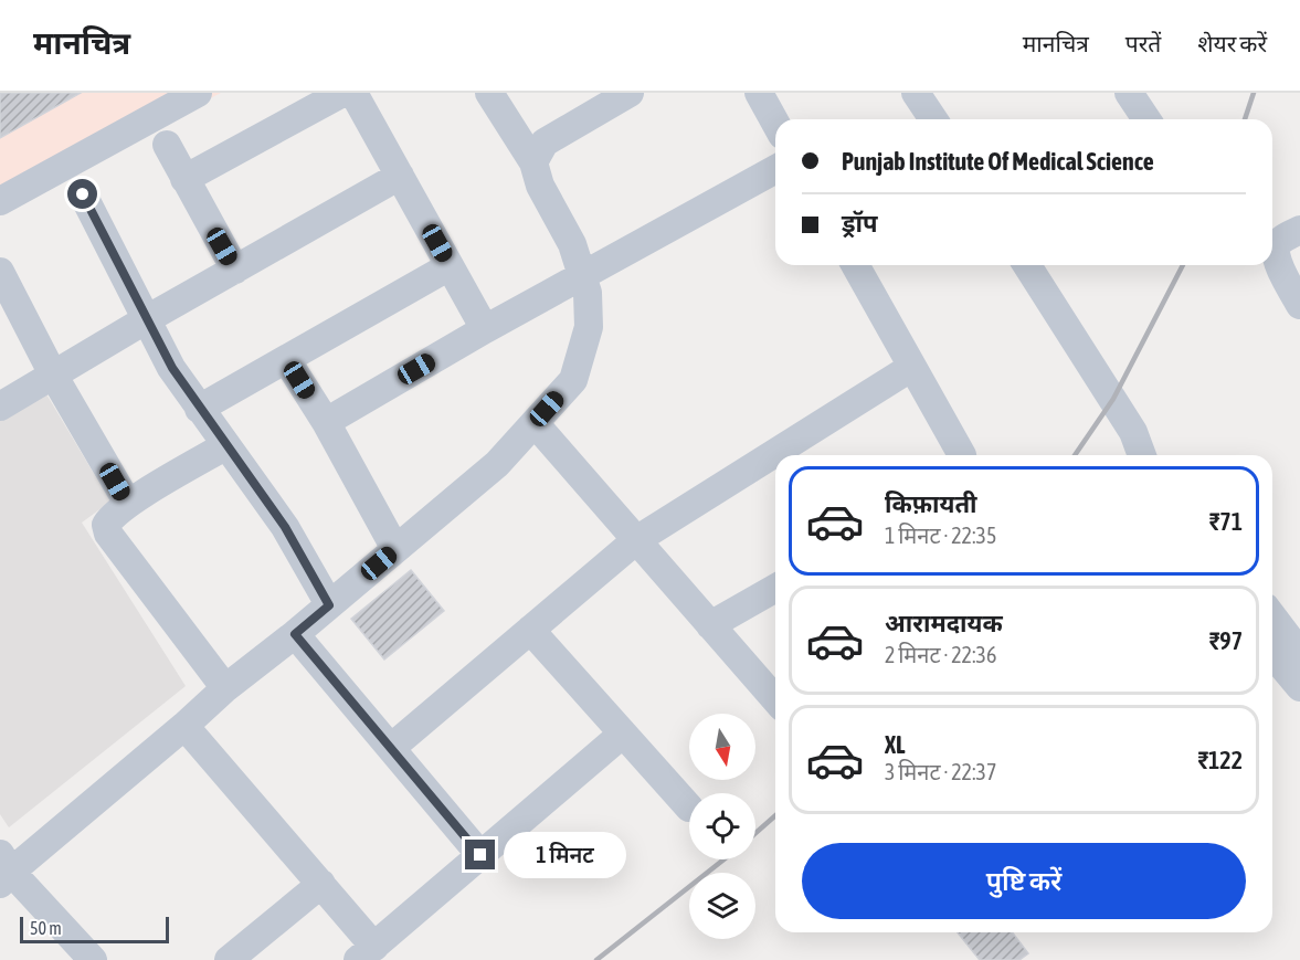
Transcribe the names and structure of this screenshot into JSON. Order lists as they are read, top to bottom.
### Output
{
  "scale_bar": "50 m",
  "north": "bottom",
  "page": {
    "header": "मानचित्र",
    "nav": ["मानचित्र", "परतें", "शेयर करें"],
    "banner": ["Punjab Institute Of Medical Science", "ड्रॉप"],
    "list": [
      {
        "name": "किफ़ायती",
        "note": "1 मिनट · 22:35",
        "value": "₹71"
      },
      {
        "name": "आरामदायक",
        "note": "2 मिनट · 22:36",
        "value": "₹97"
      },
      {
        "name": "XL",
        "note": "3 मिनट · 22:37",
        "value": "₹122"
      }
    ],
    "buttons": "पुष्टि करें",
    "bubble": "1 मिनट",
    "scale": "50 m"
  }
}
